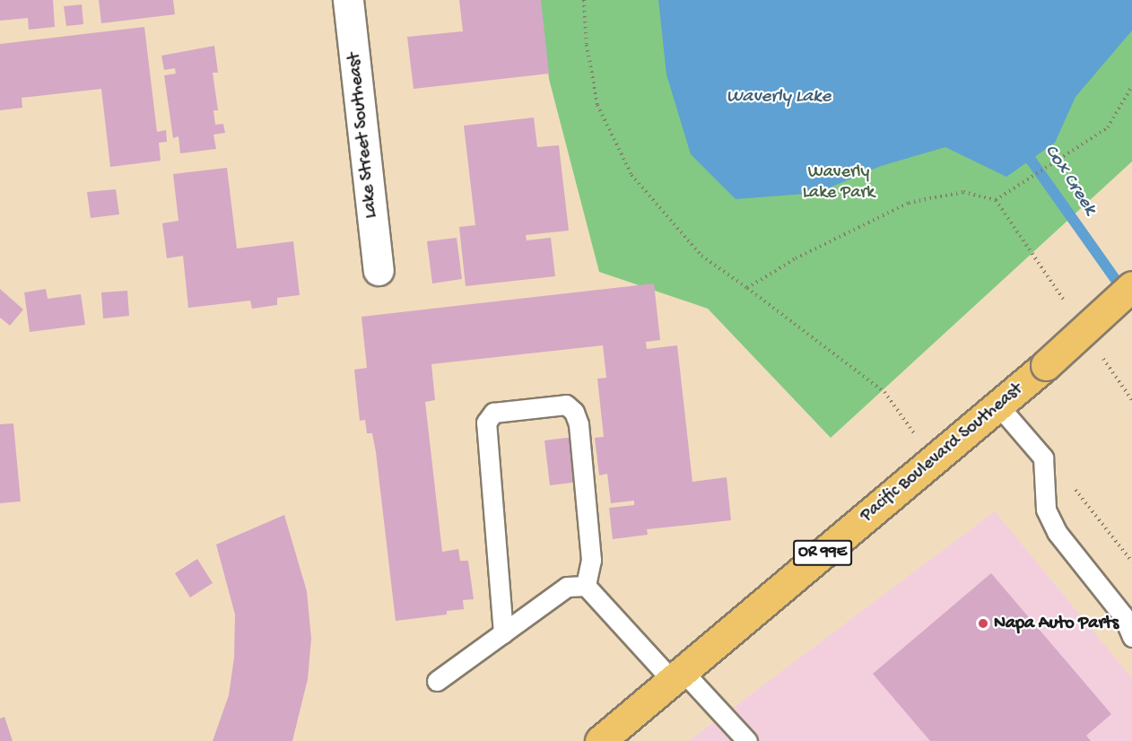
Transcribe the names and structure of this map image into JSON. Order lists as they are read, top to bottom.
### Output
{
  "streets": {
    "highway": ["Pacific Boulevard Southeast", "OR 99E"],
    "street": ["Lake Street Southeast"]
  },
  "water": ["Waverly Lake", "Cox Creek"],
  "parks": ["Waverly Lake Park"],
  "places": ["Napa Auto Parts"]
}
